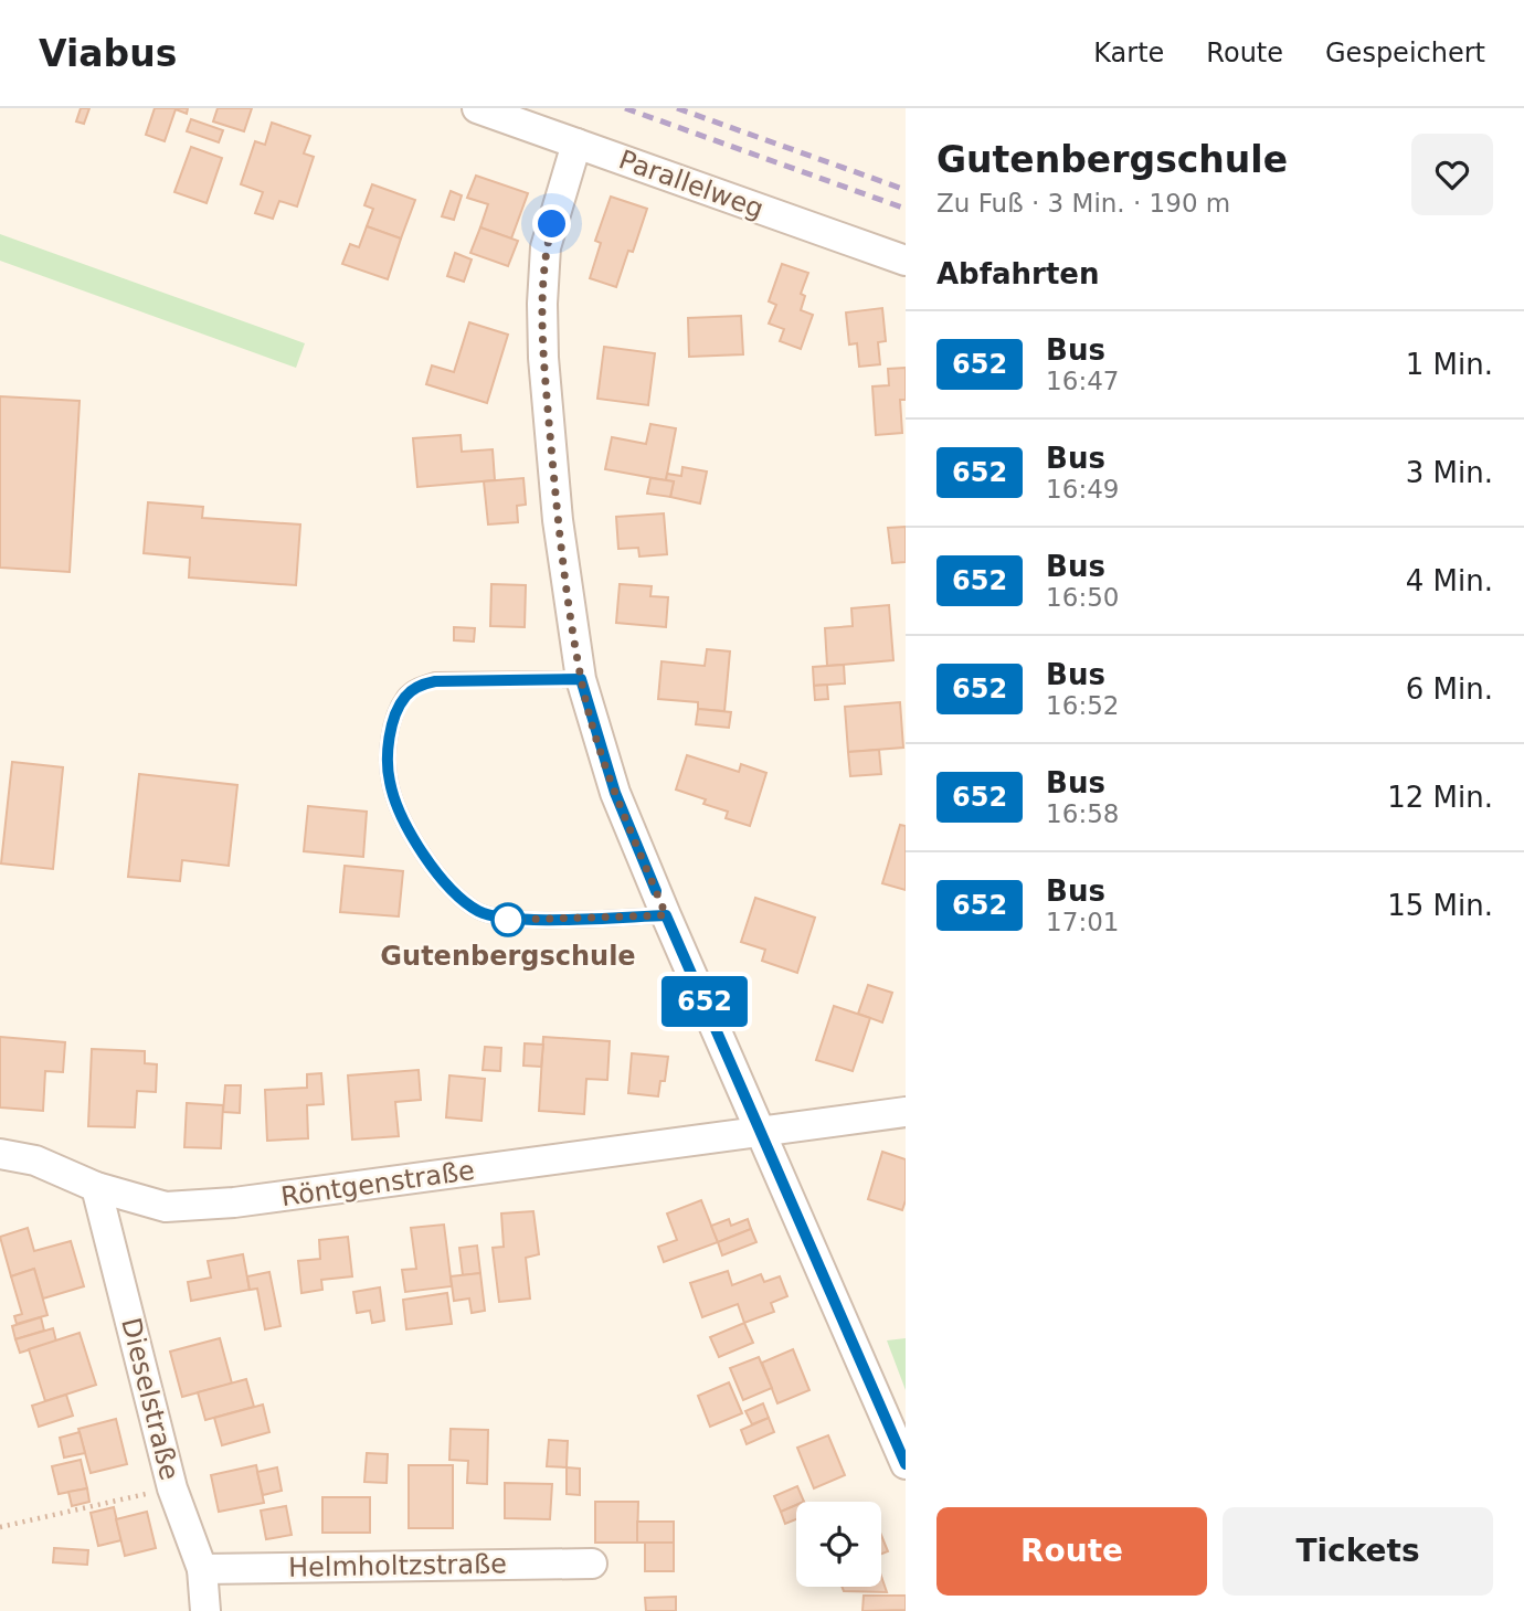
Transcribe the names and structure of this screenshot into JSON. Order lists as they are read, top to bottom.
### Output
{
  "streets": {
    "street": [
      "Parallelweg",
      "Röntgenstraße",
      "Dieselstraße",
      "Helmholtzstraße"
    ]
  },
  "crossings": [
    ["Röntgenstraße", "Dieselstraße"],
    ["Dieselstraße", "Helmholtzstraße"]
  ],
  "places": ["Gutenbergschule"],
  "lines": ["bus line 652"],
  "page": {
    "header": "Viabus",
    "nav": ["Karte", "Route", "Gespeichert"],
    "on_map": "652",
    "heading": [
      ["Gutenbergschule", "Zu Fuß · 3 Min. · 190 m"],
      "Abfahrten"
    ],
    "list": [
      {
        "mark": "652",
        "name": "Bus",
        "note": "16:47",
        "value": "1 Min."
      },
      {
        "mark": "652",
        "name": "Bus",
        "note": "16:49",
        "value": "3 Min."
      },
      {
        "mark": "652",
        "name": "Bus",
        "note": "16:50",
        "value": "4 Min."
      },
      {
        "mark": "652",
        "name": "Bus",
        "note": "16:52",
        "value": "6 Min."
      },
      {
        "mark": "652",
        "name": "Bus",
        "note": "16:58",
        "value": "12 Min."
      },
      {
        "mark": "652",
        "name": "Bus",
        "note": "17:01",
        "value": "15 Min."
      }
    ],
    "buttons": ["Route", "Tickets"]
  }
}
